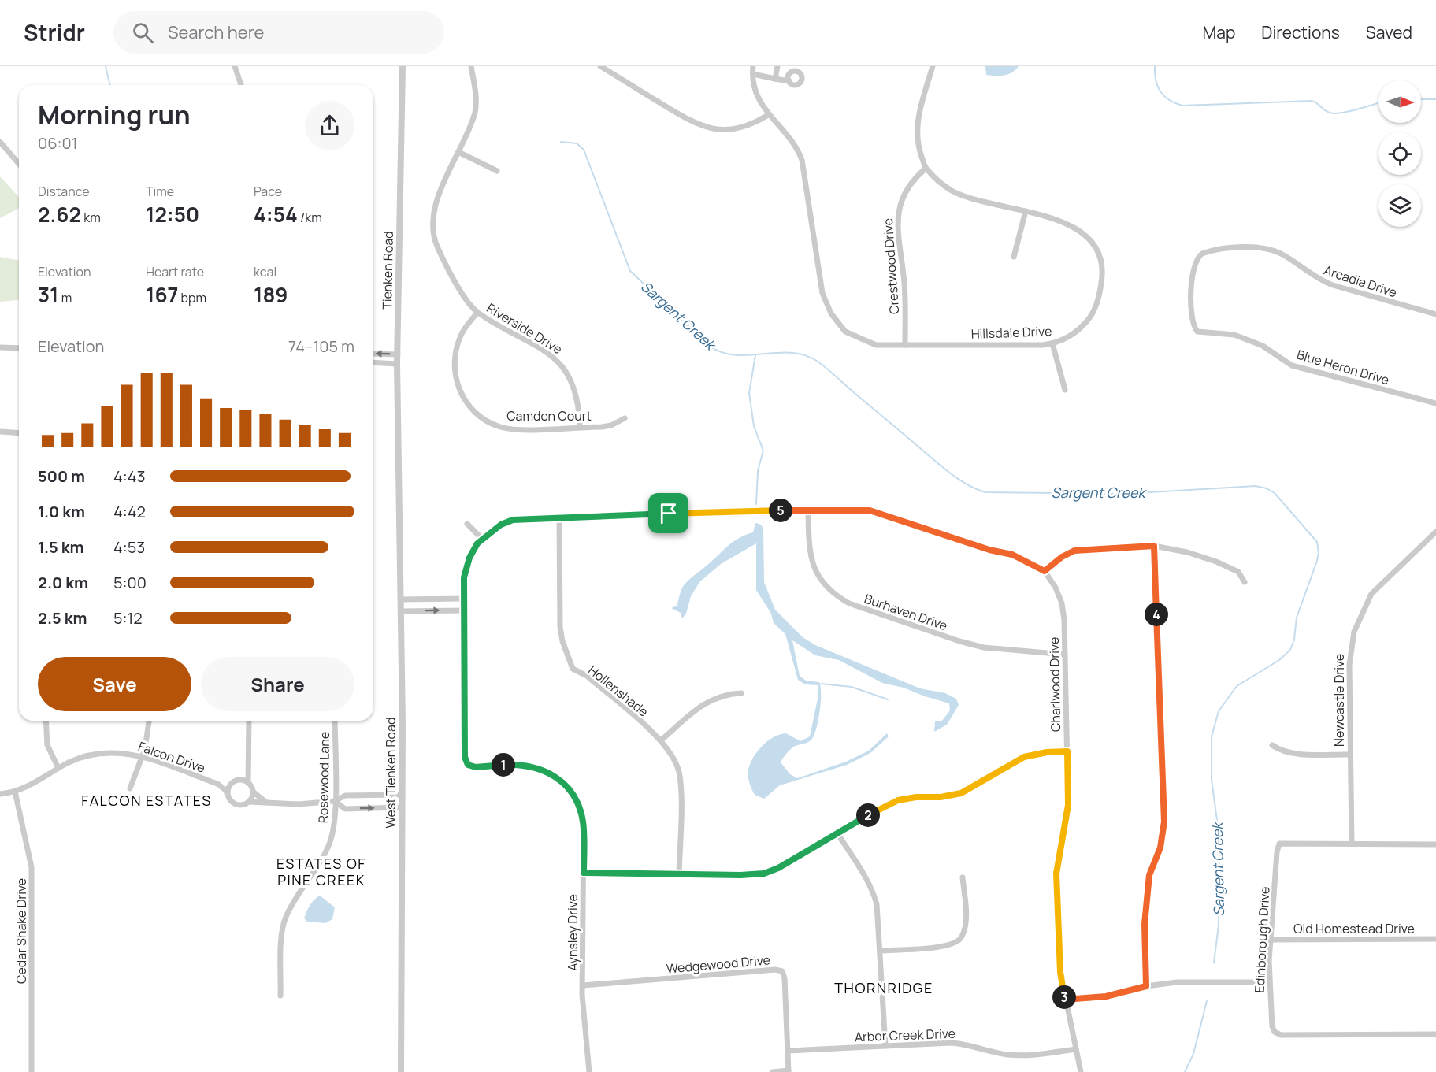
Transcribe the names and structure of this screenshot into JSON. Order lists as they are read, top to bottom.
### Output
{
  "streets": {
    "street": [
      "Crestwood Drive",
      "Tienken Road",
      "Arcadia Drive",
      "Riverside Drive",
      "Hillsdale Drive",
      "Blue Heron Drive",
      "Camden Court",
      "Burhaven Drive",
      "Charlwood Drive",
      "Hollenshade",
      "Newcastle Drive",
      "Falcon Drive",
      "West Tienken Road",
      "Rosewood Lane",
      "Old Homestead Drive",
      "Cedar Shake Drive",
      "Aynsley Drive",
      "Edinborough Drive",
      "Wedgewood Drive",
      "Arbor Creek Drive"
    ]
  },
  "crossings": [
    ["Crestwood Drive", "Hillsdale Drive"],
    ["Tienken Road", "West Tienken Road"],
    ["Arcadia Drive", "Blue Heron Drive"],
    ["Riverside Drive", "Camden Court"],
    ["Burhaven Drive", "Charlwood Drive"],
    ["Newcastle Drive", "Edinborough Drive"],
    ["Falcon Drive", "Cedar Shake Drive"],
    ["Old Homestead Drive", "Edinborough Drive"],
    ["Aynsley Drive", "Wedgewood Drive"],
    ["Wedgewood Drive", "Arbor Creek Drive"]
  ],
  "districts": ["FALCON ESTATES", "ESTATES OF PINE CREEK", "THORNRIDGE"],
  "water": ["Sargent Creek"],
  "north": "right",
  "page": {
    "header": "Stridr",
    "search": "Search here",
    "nav": ["Map", "Directions", "Saved"],
    "heading": ["Morning run", "06:01"],
    "stats": [
      ["Distance", "2.62 km"],
      ["Time", "12:50"],
      ["Pace", "4:54 /km"],
      ["Elevation", "31 m"],
      ["Heart rate", "167 bpm"],
      ["kcal", "189"]
    ],
    "chart": ["Elevation", "74–105 m"],
    "list": [
      {
        "name": "500 m",
        "note": "4:43"
      },
      {
        "name": "1.0 km",
        "note": "4:42"
      },
      {
        "name": "1.5 km",
        "note": "4:53"
      },
      {
        "name": "2.0 km",
        "note": "5:00"
      },
      {
        "name": "2.5 km",
        "note": "5:12"
      }
    ],
    "pins": [
      "5",
      "4",
      "1",
      "2",
      "3"
    ],
    "buttons": ["Save", "Share"]
  }
}
